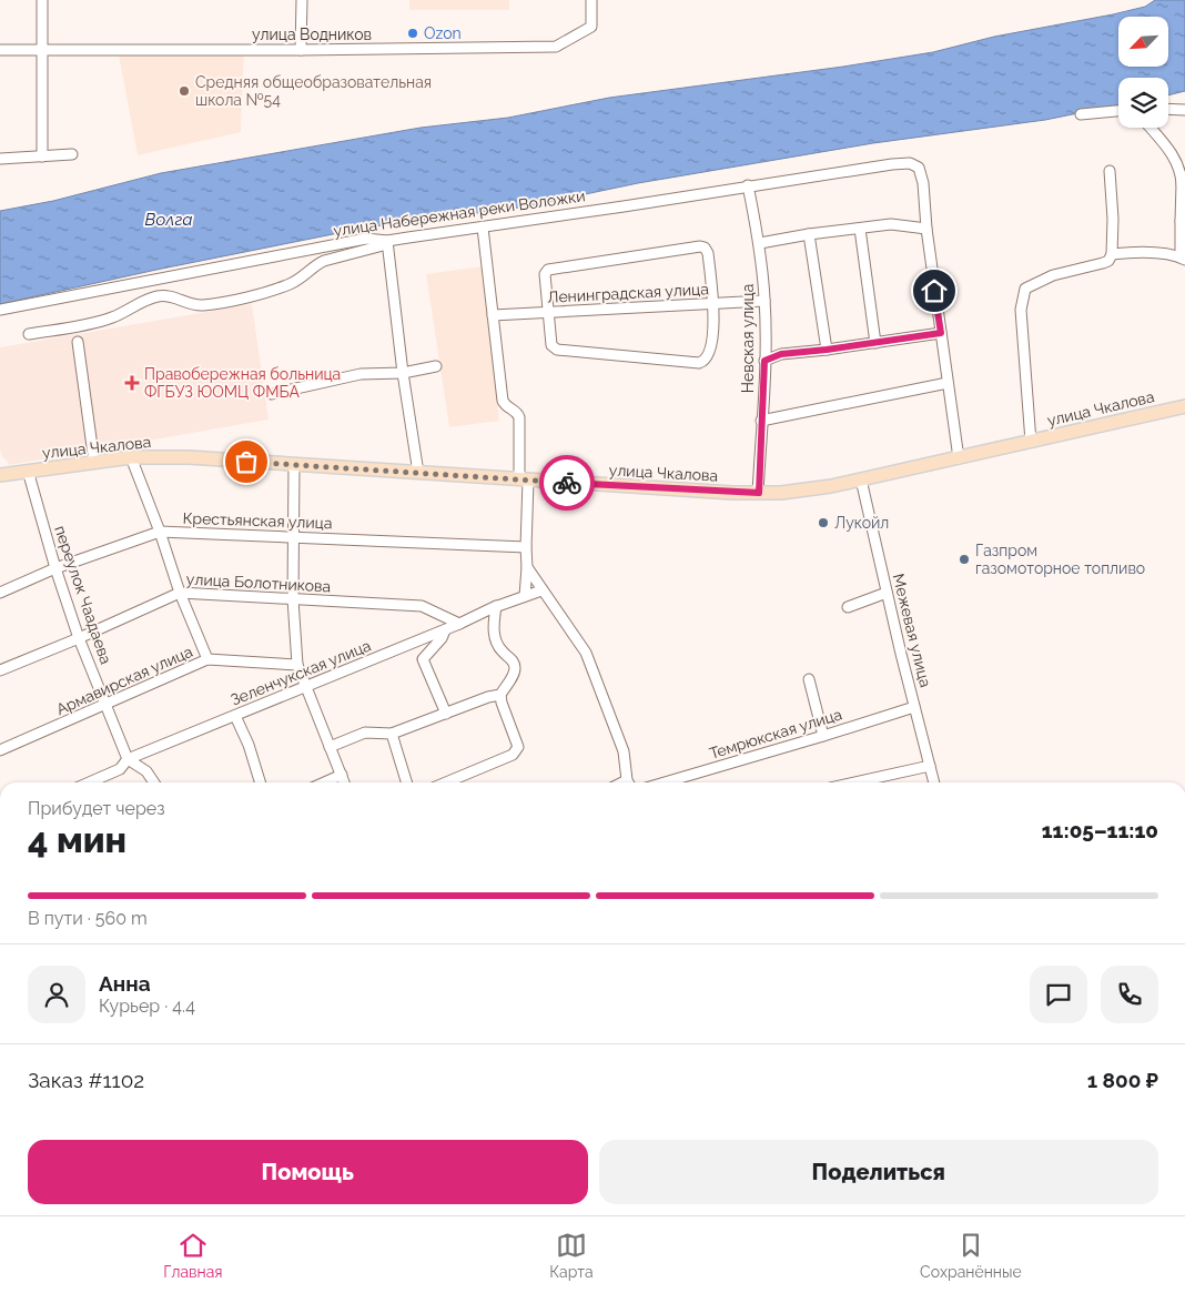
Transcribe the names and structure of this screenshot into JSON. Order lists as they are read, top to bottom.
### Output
{
  "streets": {
    "main road": ["улица Чкалова"],
    "street": [
      "улица Водников",
      "улица Набережная реки Воложки",
      "Ленинградская улица",
      "Невская улица",
      "Крестьянская улица",
      "улица Болотникова",
      "переулок Чаадаева",
      "Межевая улица",
      "Зеленчукская улица",
      "Армавирская улица",
      "Темрюкская улица"
    ]
  },
  "crossings": [
    ["улица Набережная реки Воложки", "Невская улица"],
    ["Ленинградская улица", "Невская улица"],
    ["Невская улица", "улица Чкалова"],
    ["улица Чкалова", "переулок Чаадаева"],
    ["улица Чкалова", "Межевая улица"],
    ["Крестьянская улица", "переулок Чаадаева"],
    ["улица Болотникова", "переулок Чаадаева"],
    ["улица Болотникова", "Зеленчукская улица"],
    ["переулок Чаадаева", "Зеленчукская улица"],
    ["переулок Чаадаева", "Армавирская улица"],
    ["Межевая улица", "Темрюкская улица"]
  ],
  "water": ["Волга"],
  "places": {
    "other": [
      "Ozon",
      "Средняя общеобразовательная школа №54",
      "Лукойл",
      "Газпром газомоторное топливо"
    ],
    "health": ["Правобережная больница ФГБУЗ ЮОМЦ ФМБА"]
  },
  "north": "bottom left",
  "page": {
    "heading": ["4 мин", "Прибудет через", "11:05–11:10"],
    "panel": [
      "Анна",
      "Курьер · 4.4",
      "Заказ #1102",
      "1 800 ₽"
    ],
    "bar": "В пути · 560 m",
    "buttons": ["Помощь", "Поделиться"],
    "tabs": ["Главная", "Карта", "Сохранённые"]
  }
}
